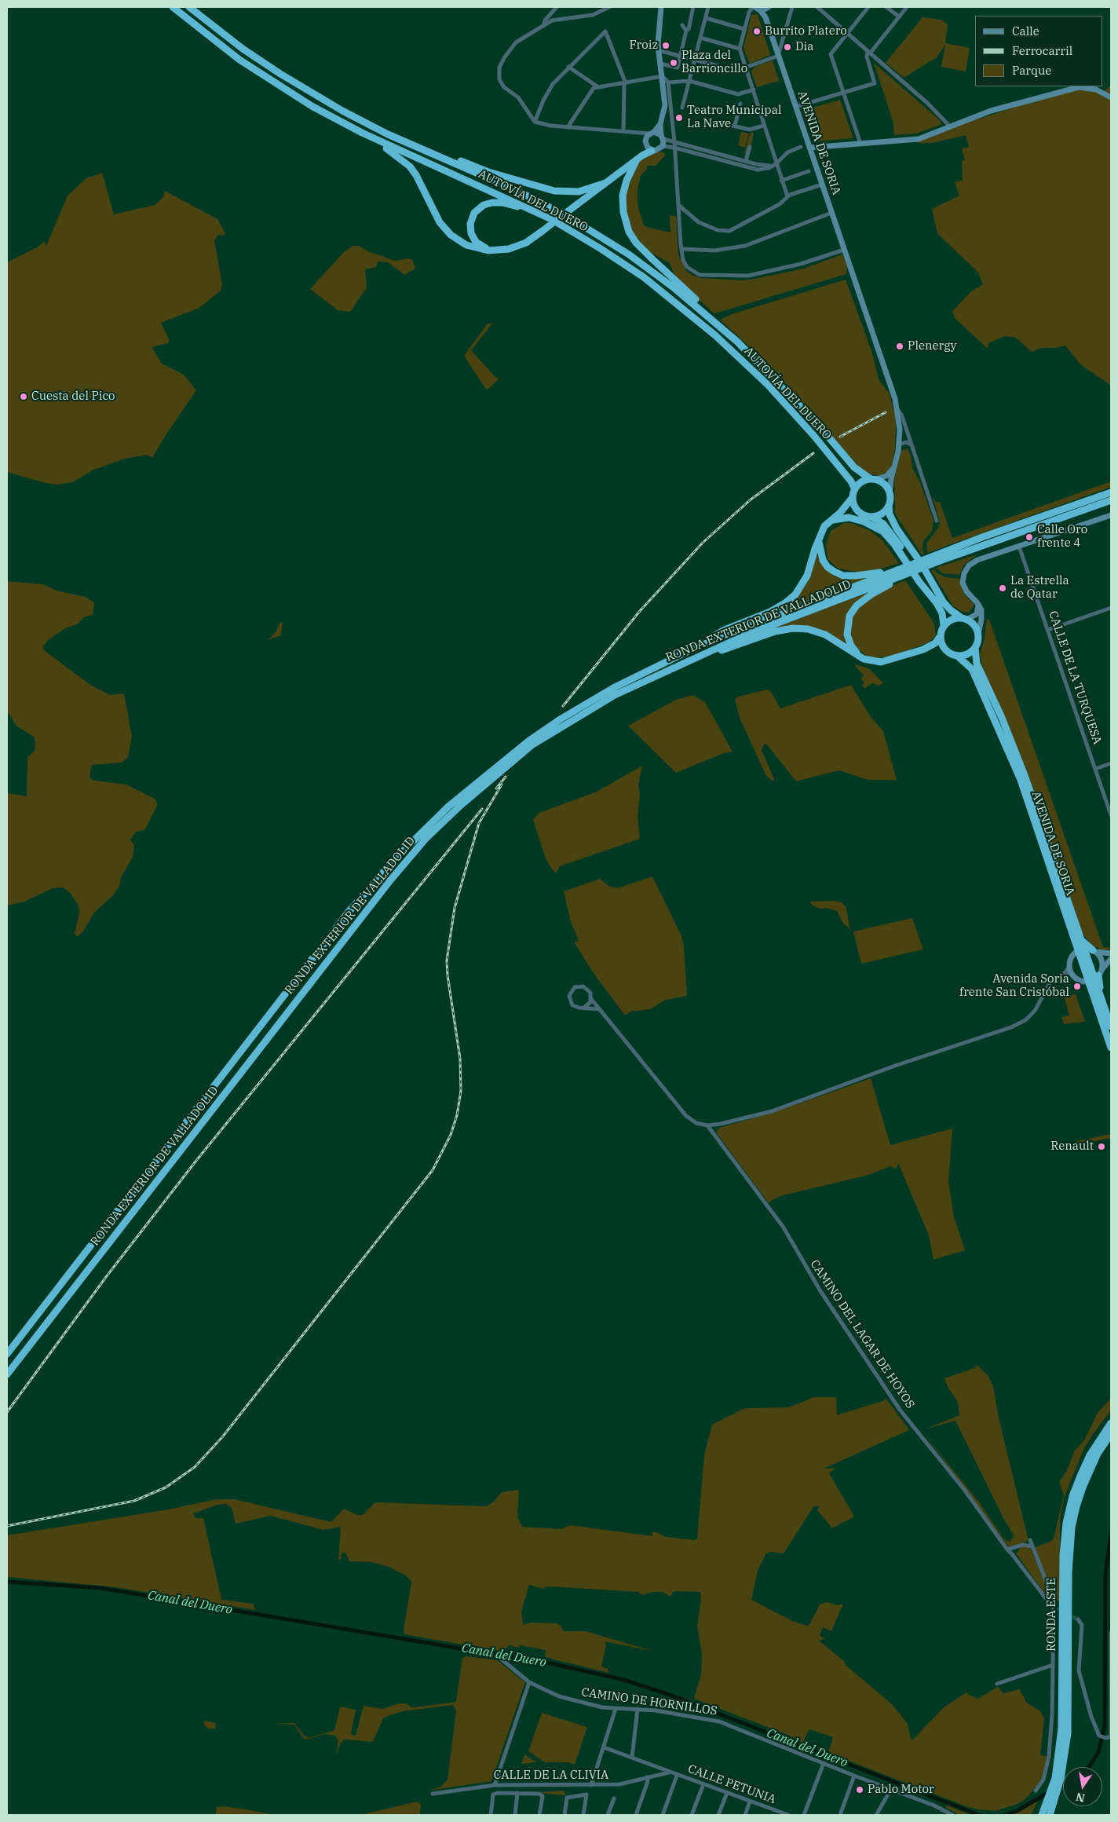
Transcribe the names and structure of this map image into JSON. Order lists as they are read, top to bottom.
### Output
{
  "streets": {
    "highway": [
      "AVENIDA DE SORIA",
      "AUTOVÍA DEL DUERO",
      "RONDA EXTERIOR DE VALLADOLID",
      "RONDA ESTE"
    ],
    "street": [
      "CALLE DE LA TURQUESA",
      "CAMINO DEL LAGAR DE HOYOS",
      "CAMINO DE HORNILLOS",
      "CALLE DE LA CLIVIA",
      "CALLE PETUNIA"
    ]
  },
  "crossings": [
    ["AVENIDA DE SORIA", "AUTOVÍA DEL DUERO"],
    ["CALLE DE LA CLIVIA", "CALLE PETUNIA"]
  ],
  "water": ["Canal del Duero"],
  "places": [
    "Burrito Platero",
    "Froiz",
    "Dia",
    "Plaza del Barrioncillo",
    "Teatro Municipal La Nave",
    "Plenergy",
    "Cuesta del Pico",
    "Calle Oro frente 4",
    "La Estrella de Qatar",
    "Avenida Soria frente San Cristóbal",
    "Renault",
    "Pablo Motor"
  ],
  "legend": ["Calle", "Ferrocarril", "Parque"],
  "north": "bottom"
}
